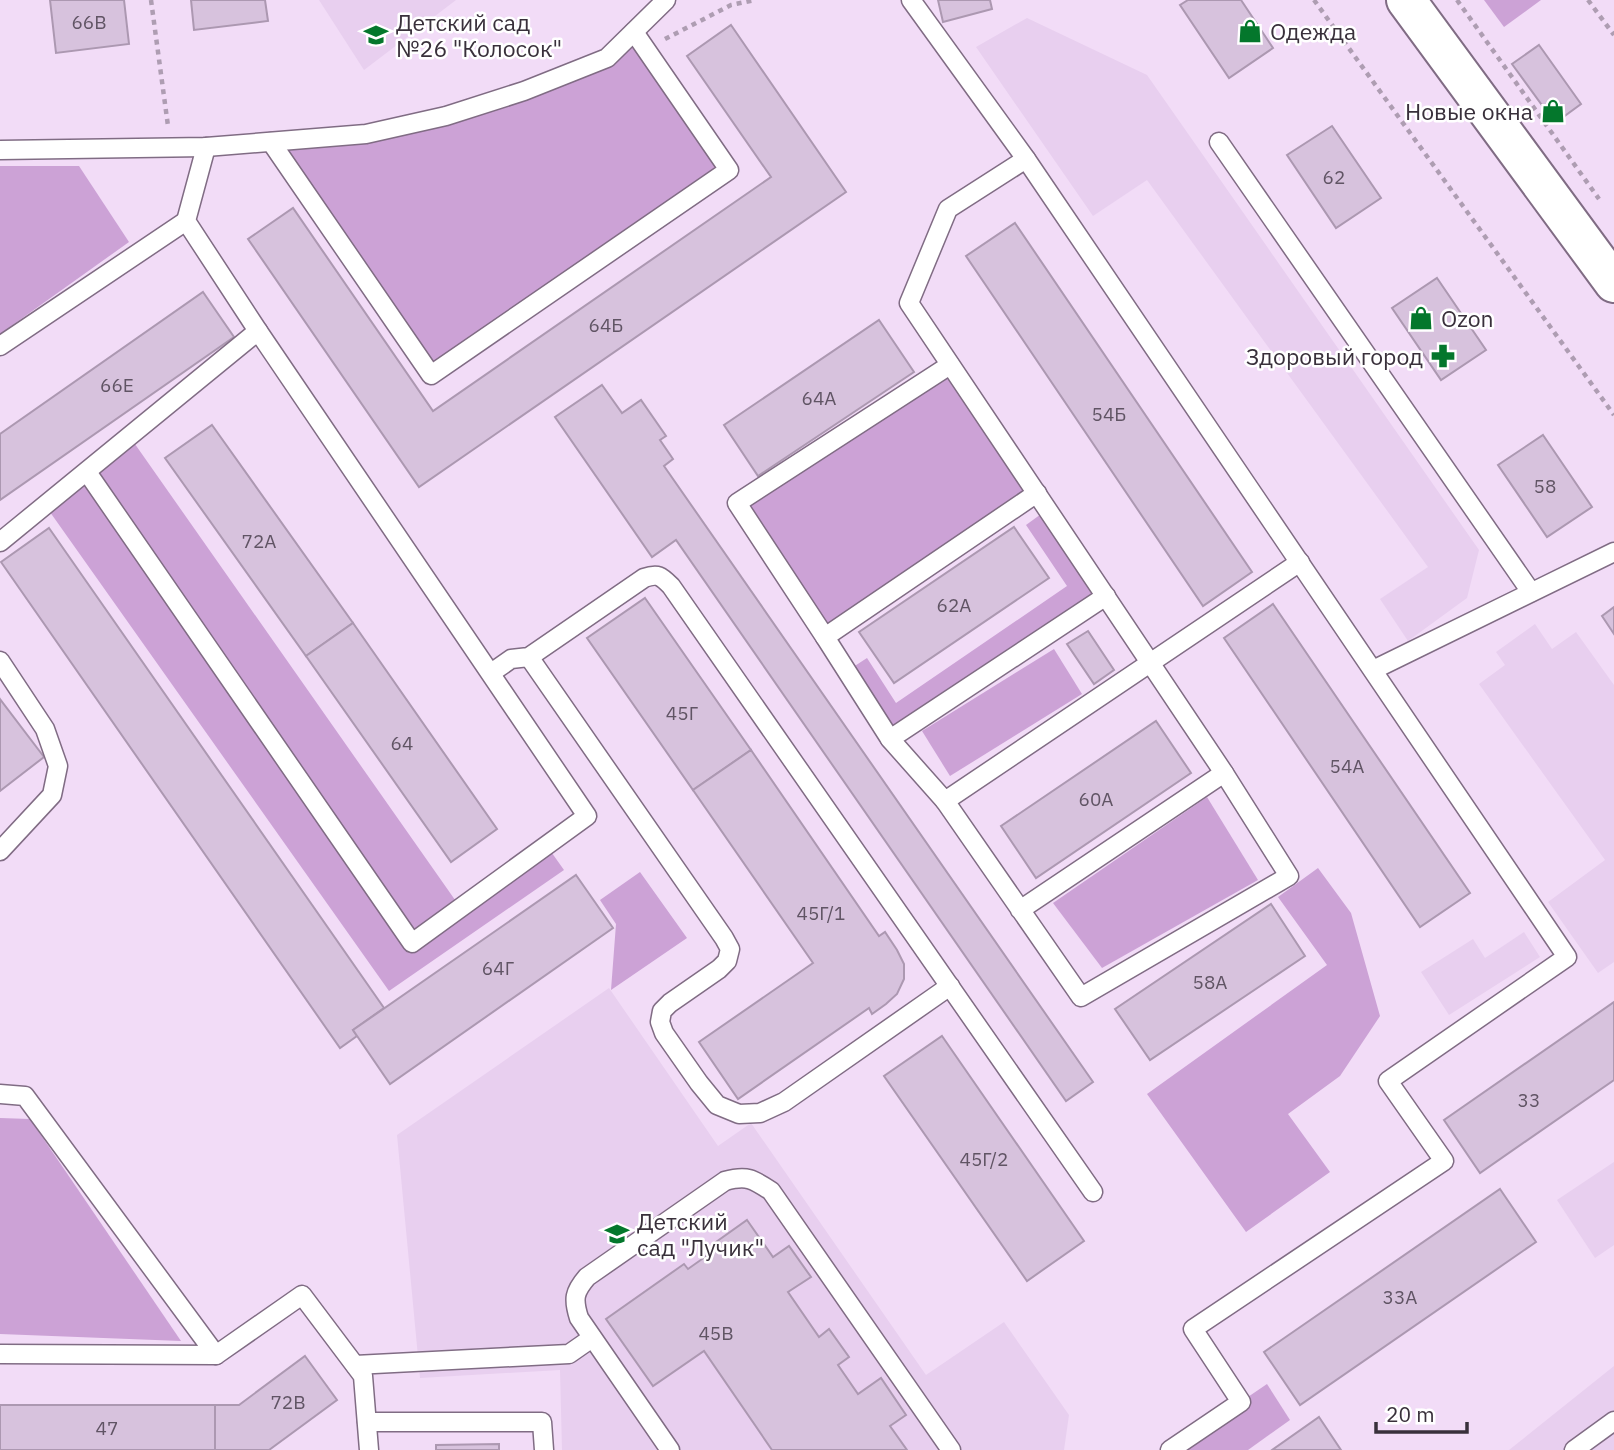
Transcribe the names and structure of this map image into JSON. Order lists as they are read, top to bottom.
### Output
{
  "places": {
    "shop": ["Одежда", "Новые окна", "Ozon"],
    "school or university": ["Детский сад №26 \"Колосок\"", "Детский сад \"Лучик\""],
    "pharmacy": ["Здоровый город"]
  },
  "house_numbers": [
    "66В",
    "62",
    "64Б",
    "66Е",
    "64А",
    "54Б",
    "58",
    "72А",
    "62А",
    "45Г",
    "64",
    "54А",
    "60А",
    "45Г/1",
    "64Г",
    "58А",
    "33",
    "45Г/2",
    "33А",
    "45В",
    "72В",
    "47"
  ],
  "scale_bar": "20 m"
}
